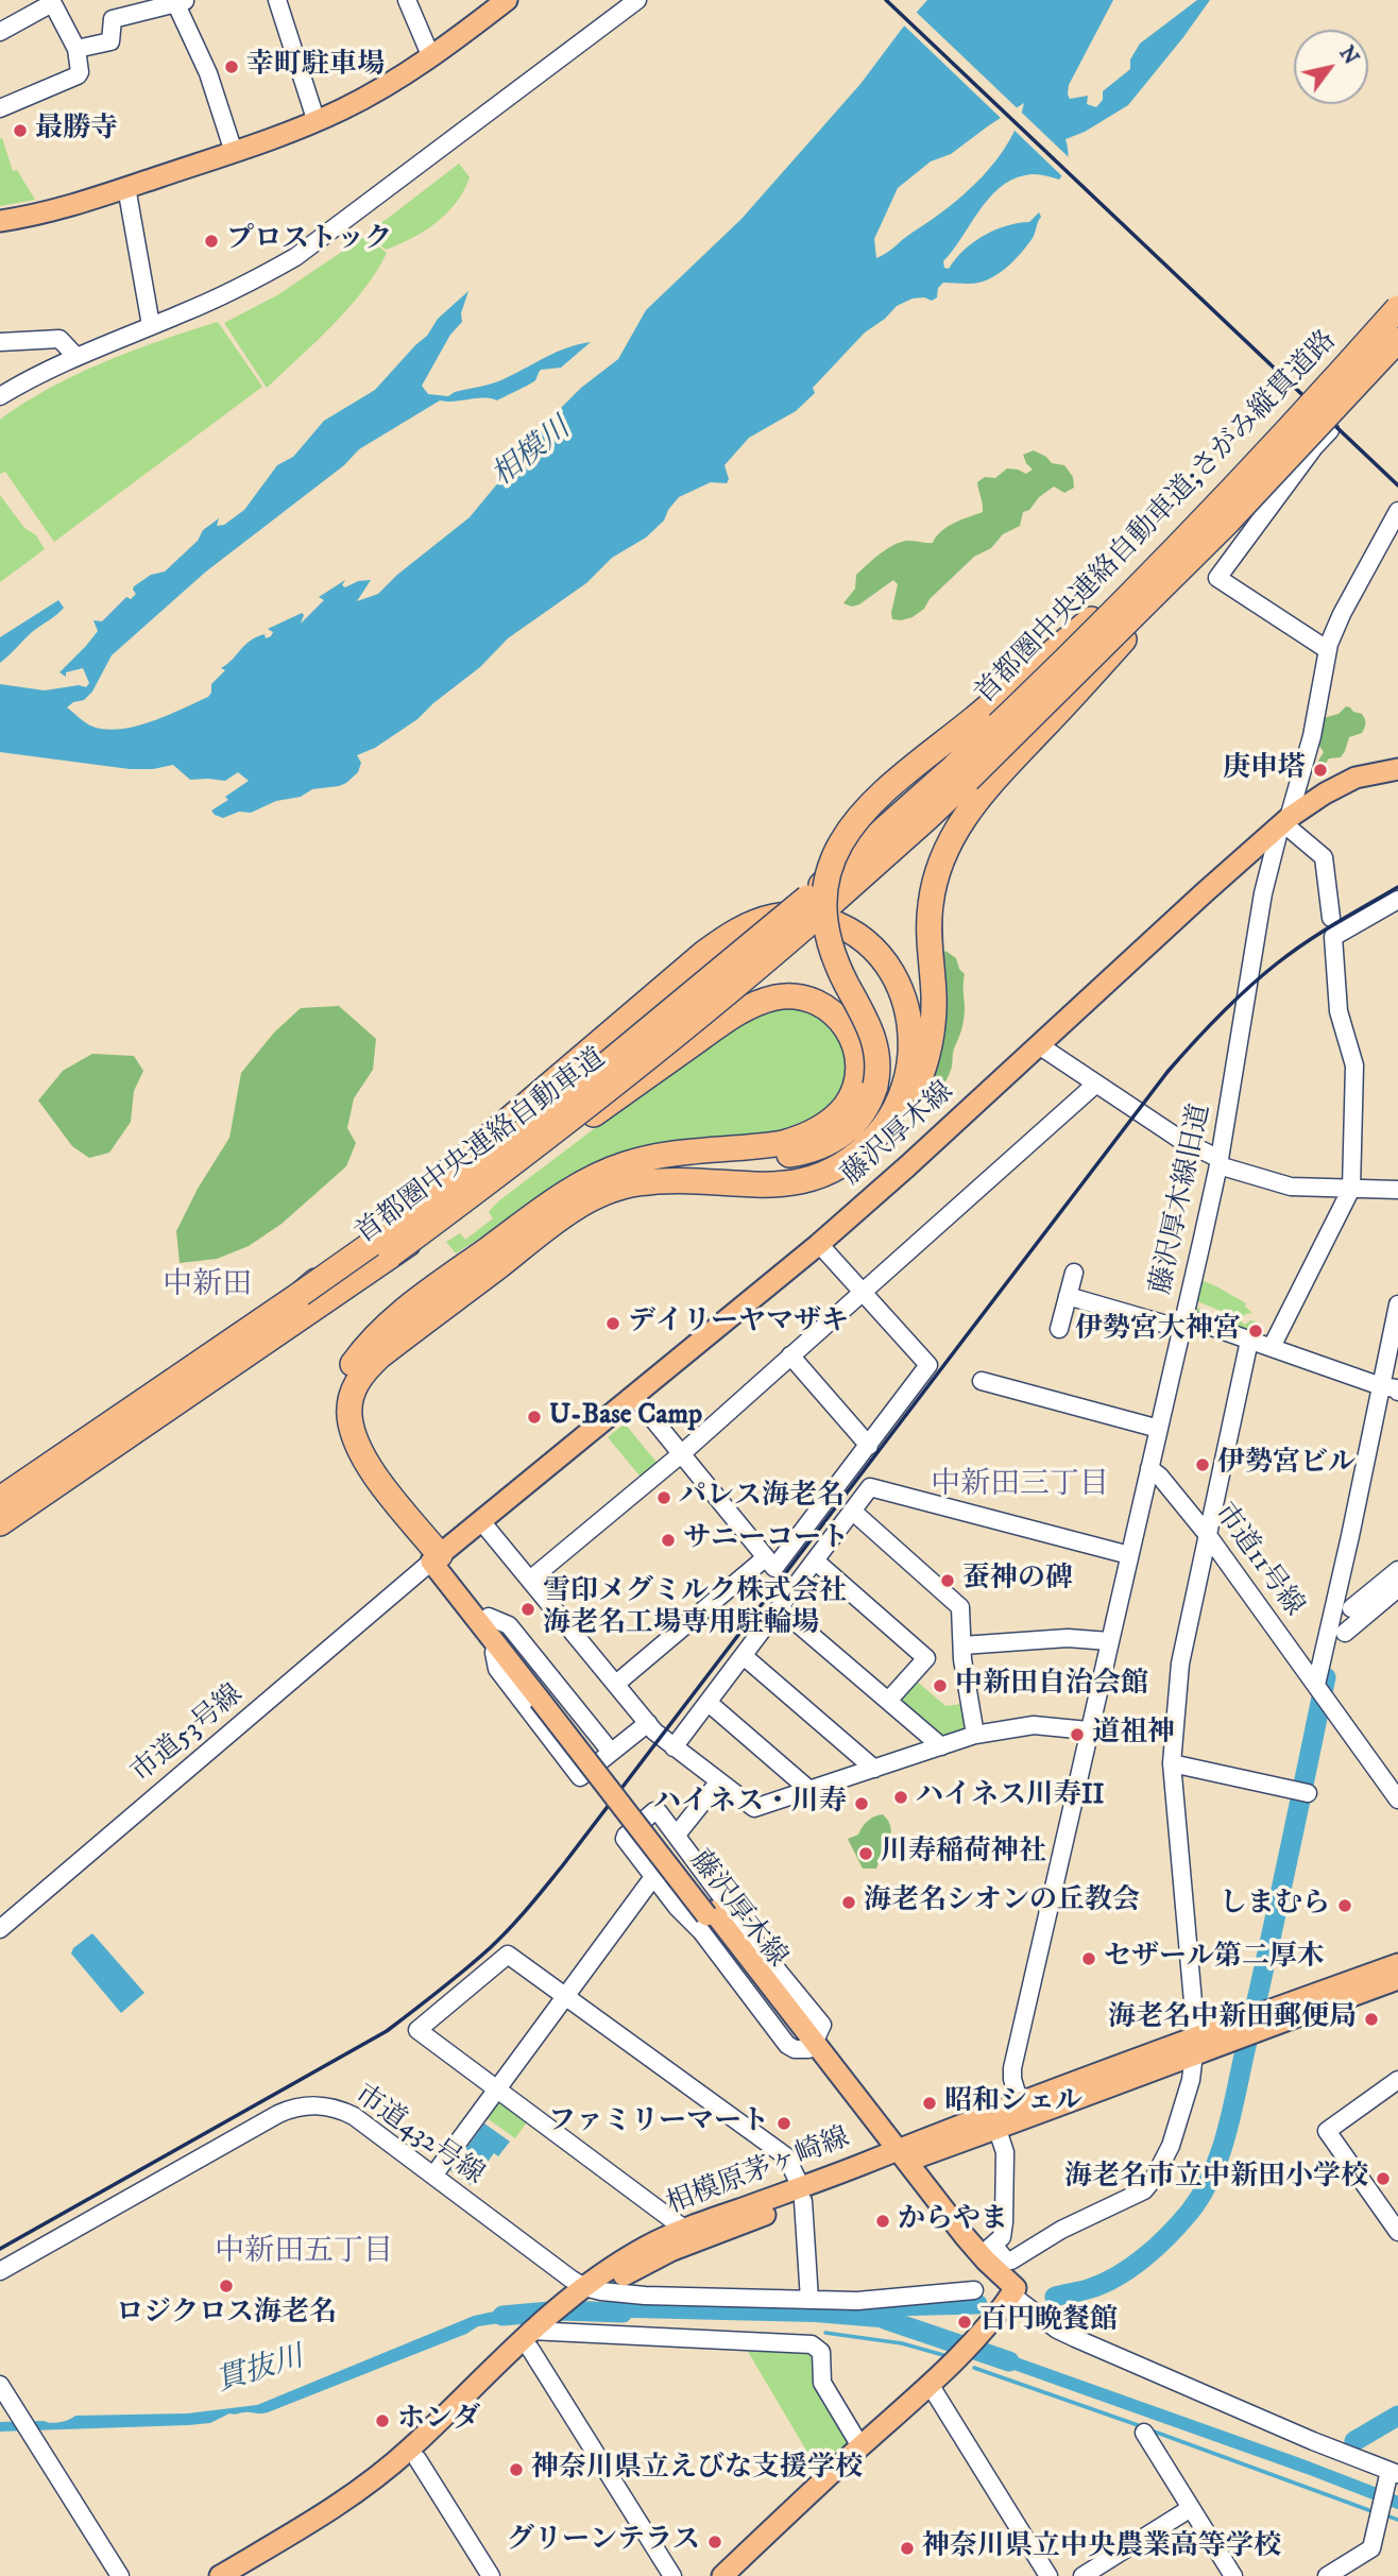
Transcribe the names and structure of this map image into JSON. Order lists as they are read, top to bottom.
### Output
{
  "streets": {
    "highway": ["首都圏中央連絡自動車道;さがみ縦貫道路", "首都圏中央連絡自動車道"],
    "main road": ["藤沢厚木線", "相模原茅ヶ崎線"],
    "street": [
      "藤沢厚木線旧道",
      "市道11号線",
      "市道53号線",
      "市道432号線"
    ]
  },
  "crossings": [
    ["首都圏中央連絡自動車道;さがみ縦貫道路", "首都圏中央連絡自動車道"],
    ["藤沢厚木線", "藤沢厚木線旧道"],
    ["藤沢厚木線", "市道53号線"],
    ["藤沢厚木線", "相模原茅ヶ崎線"],
    ["藤沢厚木線旧道", "市道11号線"],
    ["藤沢厚木線旧道", "相模原茅ヶ崎線"],
    ["市道432号線", "相模原茅ヶ崎線"]
  ],
  "districts": ["中新田", "中新田三丁目", "中新田五丁目"],
  "water": ["相模川", "貫抜川"],
  "places": [
    "幸町駐車場",
    "最勝寺",
    "プロストック",
    "庚申塔",
    "デイリーヤマザキ",
    "伊勢宮大神宮",
    "U-Base Camp",
    "伊勢宮ビル",
    "パレス海老名",
    "サニーコート",
    "蚕神の碑",
    "雪印メグミルク株式会社 海老名工場専用駐輪場",
    "中新田自治会館",
    "道祖神",
    "ハイネス川寿II",
    "ハイネス・川寿",
    "川寿稲荷神社",
    "海老名シオンの丘教会",
    "しまむら",
    "セザール第二厚木",
    "海老名中新田郵便局",
    "昭和シェル",
    "ファミリーマート",
    "海老名市立中新田小学校",
    "からやま",
    "ロジクロス海老名",
    "百円晩餐館",
    "ホンダ",
    "神奈川県立えびな支援学校",
    "グリーンテラス",
    "神奈川県立中央農業高等学校"
  ],
  "north": "top right"
}
